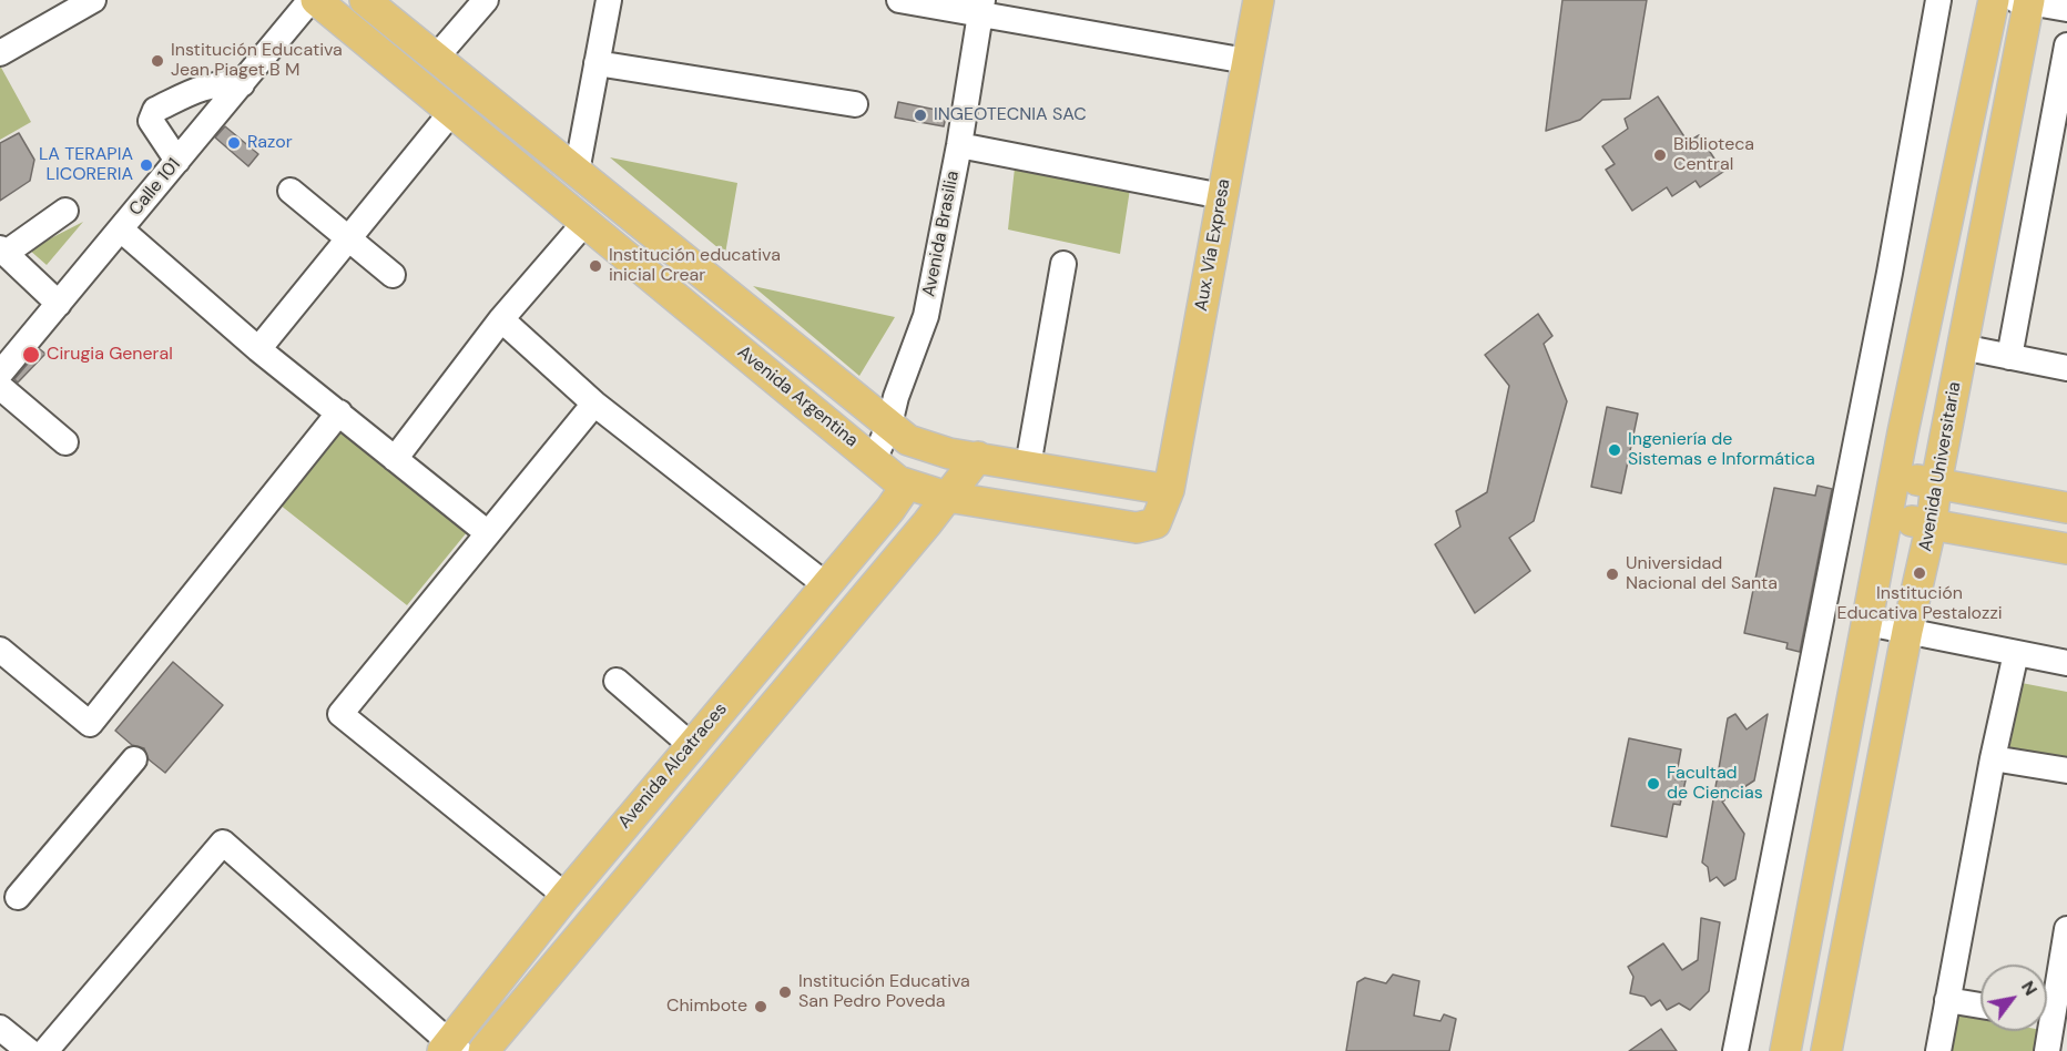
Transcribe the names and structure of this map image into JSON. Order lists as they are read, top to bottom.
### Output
{
  "streets": {
    "main road": [
      "Aux. Vía Expresa",
      "Avenida Argentina",
      "Avenida Universitaria",
      "Avenida Alcatraces"
    ],
    "street": ["Calle 101", "Avenida Brasilia"]
  },
  "crossings": [
    ["Calle 101", "Avenida Argentina"],
    ["Avenida Brasilia", "Avenida Argentina"],
    ["Aux. Vía Expresa", "Avenida Argentina"],
    ["Avenida Argentina", "Avenida Alcatraces"]
  ],
  "places": [
    "Institución Educativa Jean Piaget B M",
    "INGEOTECNIA SAC",
    "Razor",
    "Biblioteca Central",
    "LA TERAPIA LICORERIA",
    "Institución educativa inicial Crear",
    "Cirugia General",
    "Ingeniería de Sistemas e Informática",
    "Institución Educativa Pestalozzi",
    "Universidad Nacional del Santa",
    "Facultad de Ciencias",
    "Institución Educativa San Pedro Poveda",
    "Chimbote"
  ],
  "north": "top right"
}
